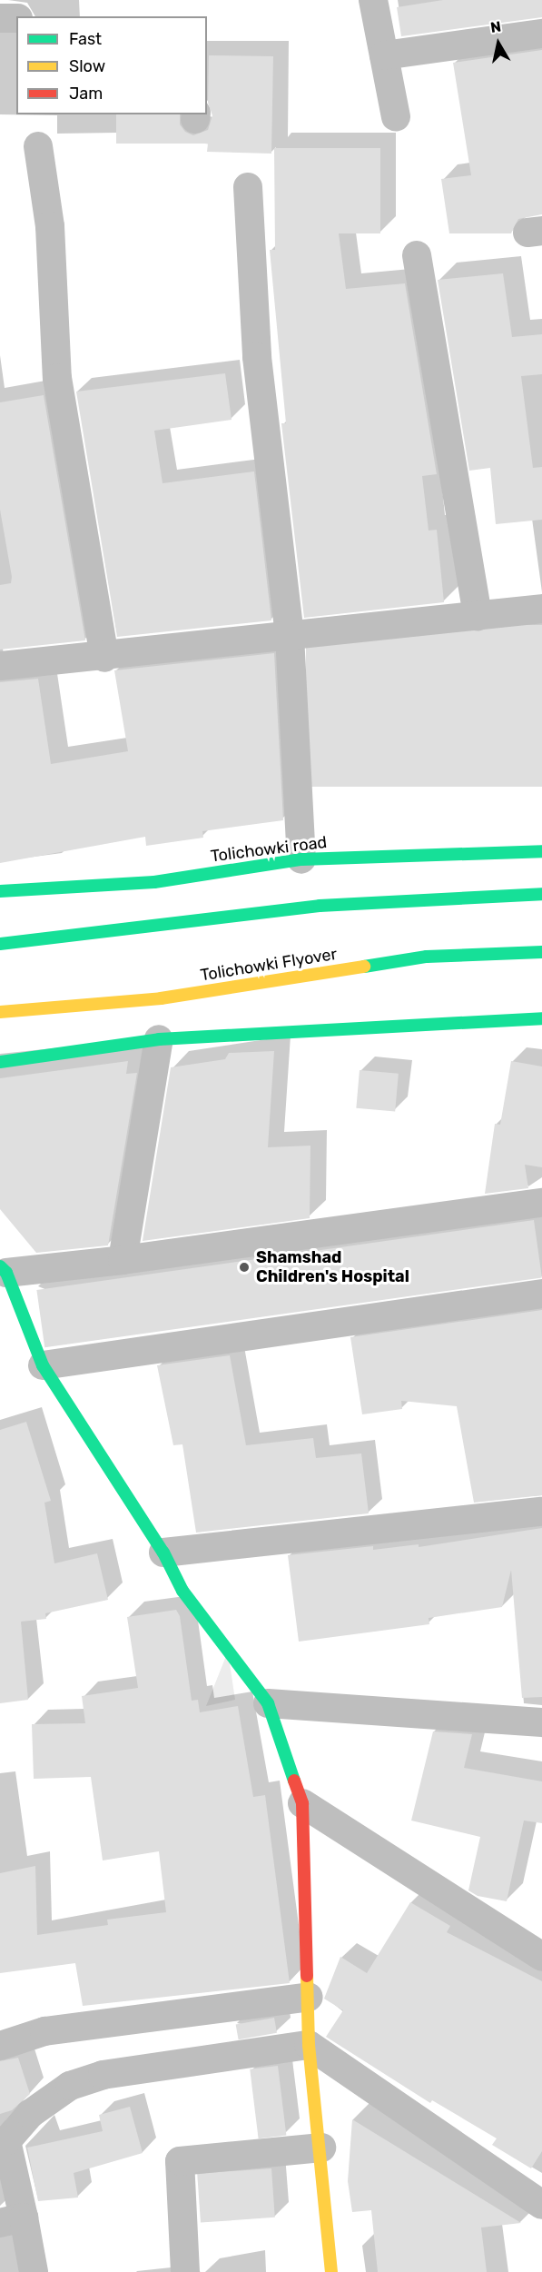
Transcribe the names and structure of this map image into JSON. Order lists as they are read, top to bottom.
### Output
{
  "streets": {
    "main road": ["Tolichowki road", "Tolichowki Flyover"]
  },
  "places": ["Shamshad Children's Hospital"],
  "legend": ["Fast", "Slow", "Jam"],
  "north": "top"
}
